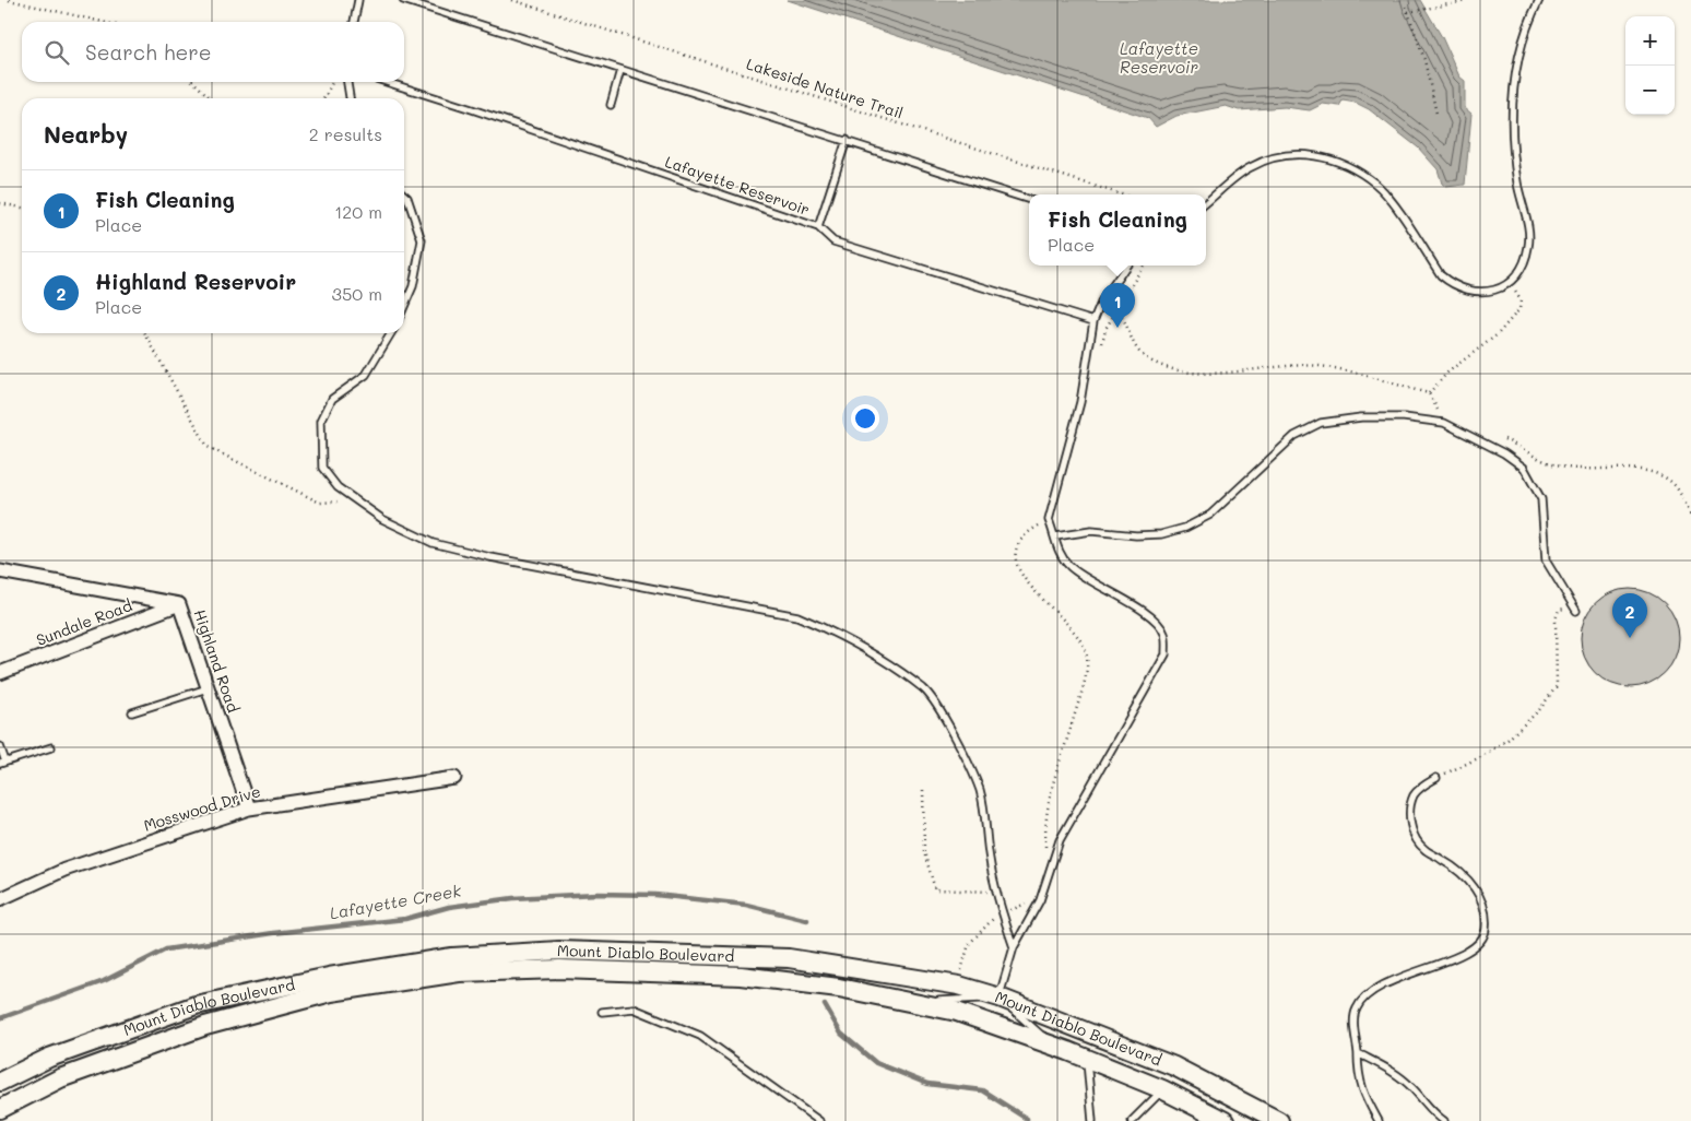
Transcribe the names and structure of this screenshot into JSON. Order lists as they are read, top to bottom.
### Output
{
  "streets": {
    "main road": ["Mount Diablo Boulevard"],
    "street": ["Sundale Road", "Highland Road", "Mosswood Drive"],
    "lane": ["Lafayette Reservoir"],
    "path": ["Lakeside Nature Trail"]
  },
  "crossings": [
    ["Sundale Road", "Highland Road"],
    ["Highland Road", "Mosswood Drive"]
  ],
  "water": ["Lafayette Reservoir", "Lafayette Creek"],
  "page": {
    "map_buttons": ["+", "−"],
    "search": "Search here",
    "heading": ["Nearby", "2 results"],
    "list": [
      {
        "mark": "1",
        "name": "Fish Cleaning",
        "note": "Place",
        "value": "120 m"
      },
      {
        "mark": "2",
        "name": "Highland Reservoir",
        "note": "Place",
        "value": "350 m"
      }
    ],
    "popup": ["Fish Cleaning", "Place"],
    "pins": ["1", "2"]
  }
}
